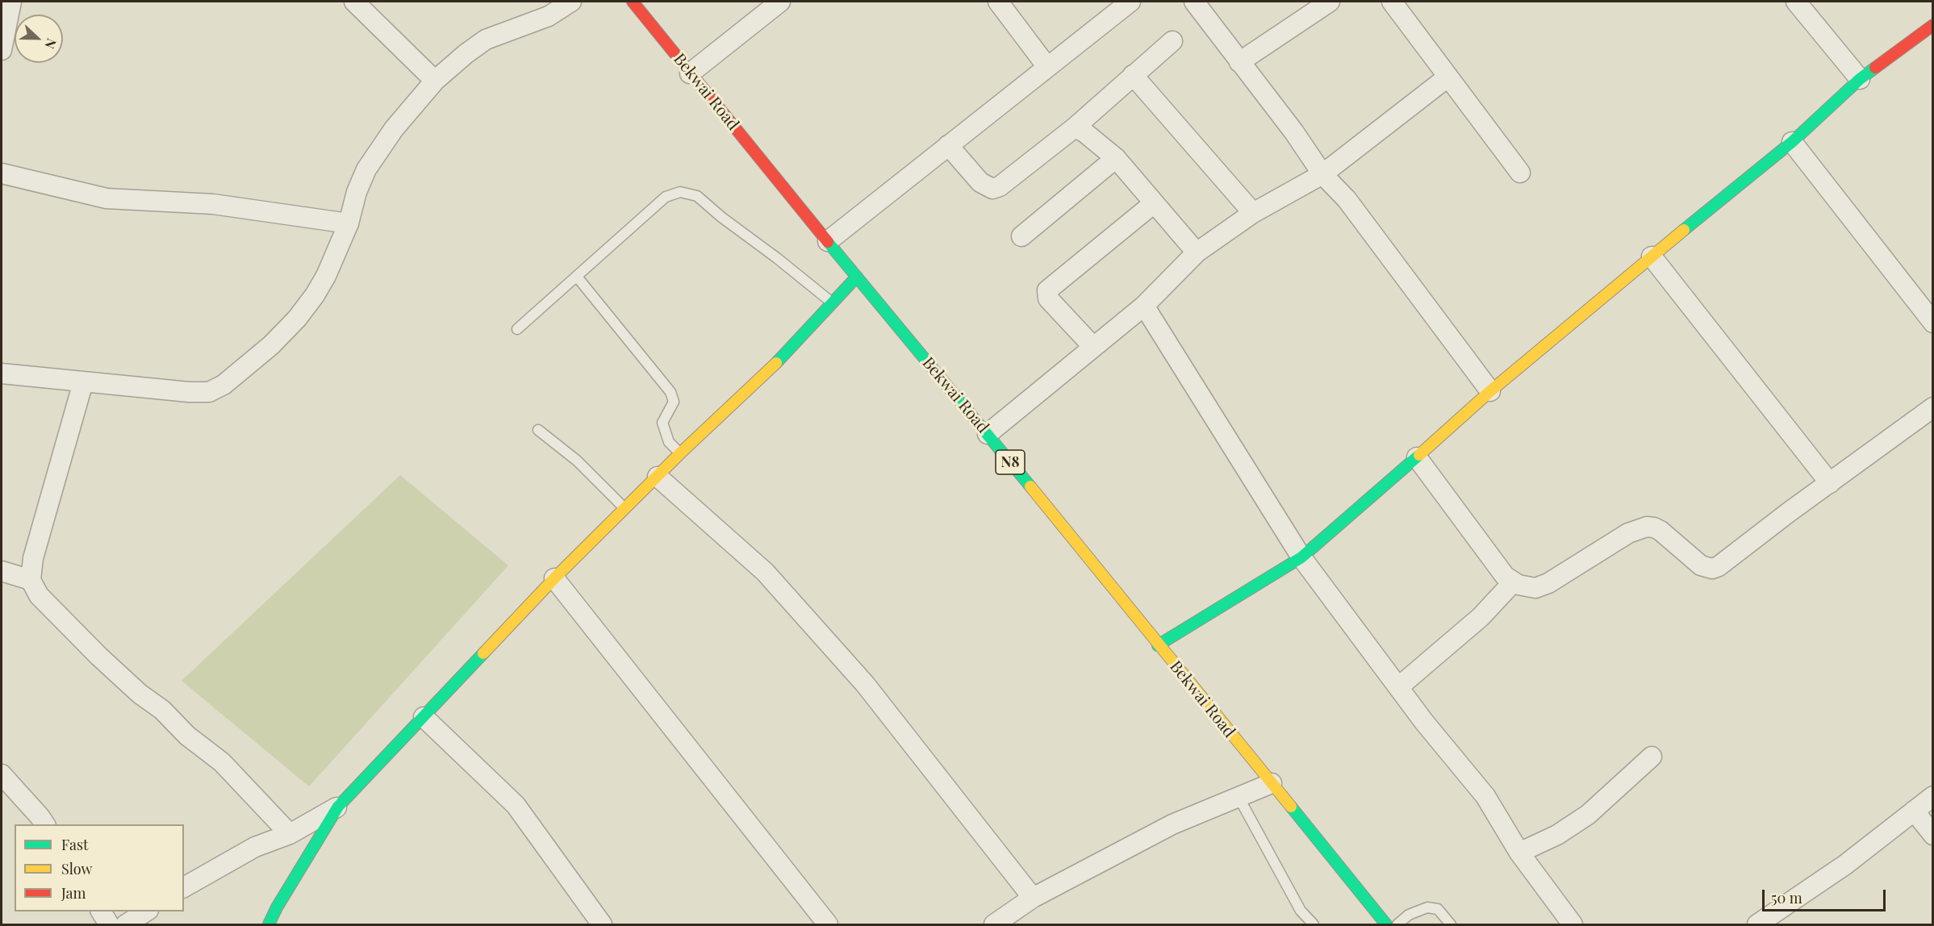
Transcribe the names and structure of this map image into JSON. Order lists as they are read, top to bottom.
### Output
{
  "streets": {
    "main road": ["Bekwai Road", "N8"]
  },
  "legend": ["Fast", "Slow", "Jam"],
  "scale_bar": "50 m",
  "north": "right"
}
